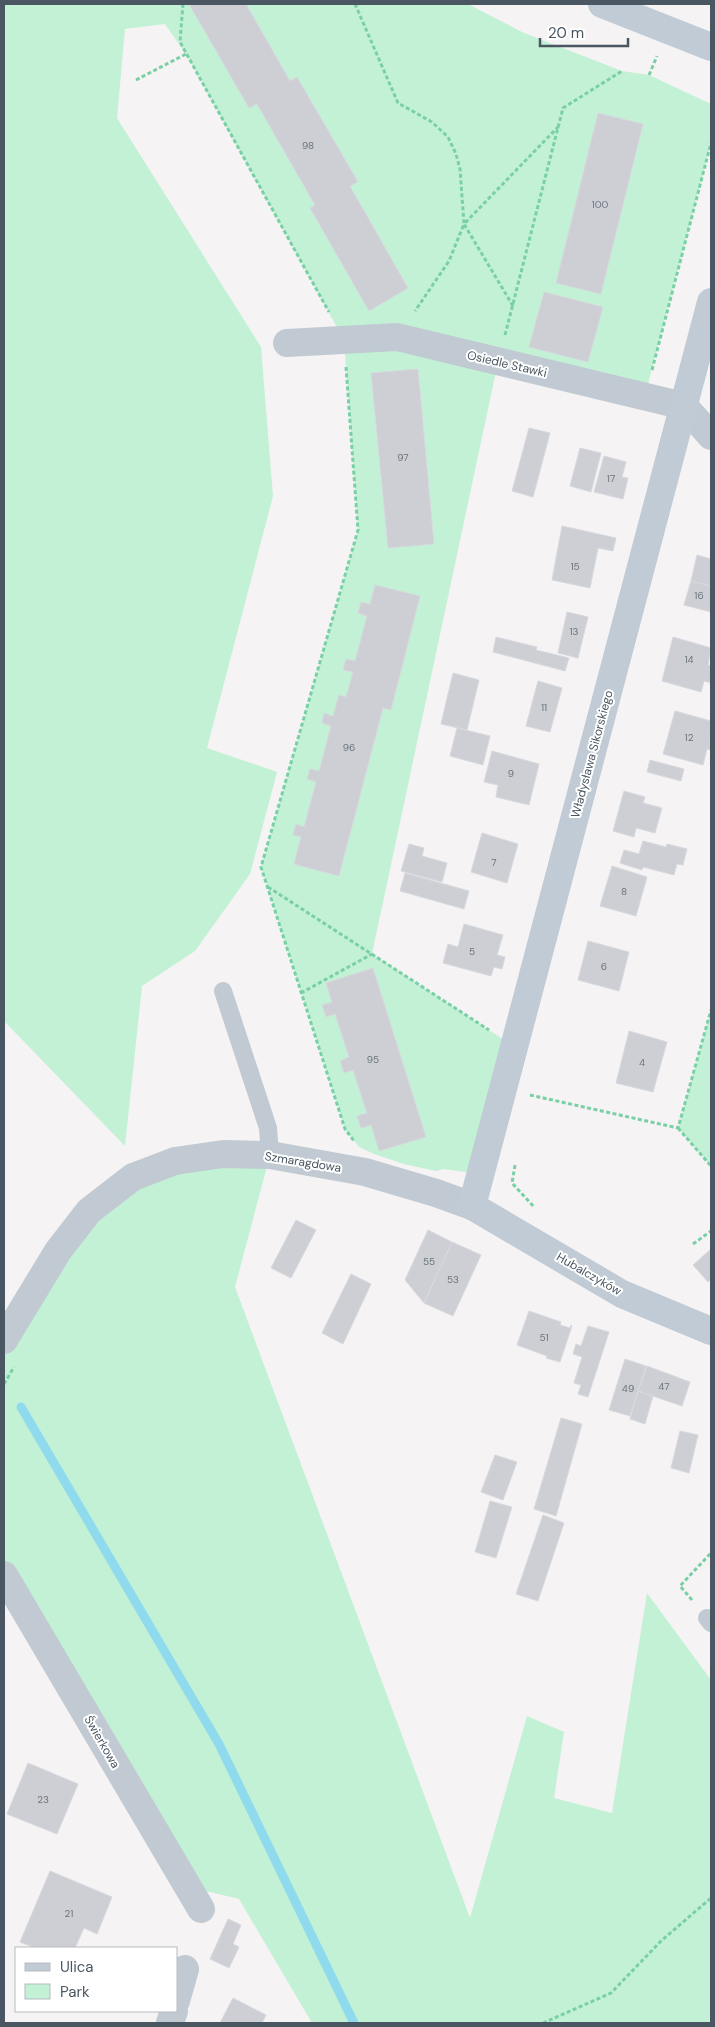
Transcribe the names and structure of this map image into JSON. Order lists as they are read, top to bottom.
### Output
{
  "streets": {
    "street": [
      "Osiedle Stawki",
      "Władysława Sikorskiego",
      "Szmaragdowa",
      "Hubalczyków",
      "Świerkowa"
    ]
  },
  "crossings": [
    ["Osiedle Stawki", "Władysława Sikorskiego"],
    ["Władysława Sikorskiego", "Szmaragdowa"],
    ["Władysława Sikorskiego", "Hubalczyków"],
    ["Szmaragdowa", "Hubalczyków"]
  ],
  "house_numbers": [
    "98",
    "100",
    "97",
    "17",
    "15",
    "16",
    "13",
    "14",
    "11",
    "12",
    "96",
    "9",
    "7",
    "8",
    "5",
    "6",
    "95",
    "4",
    "55",
    "53",
    "51",
    "47",
    "49",
    "23",
    "21"
  ],
  "legend": ["Ulica", "Park"],
  "scale_bar": "20 m"
}
